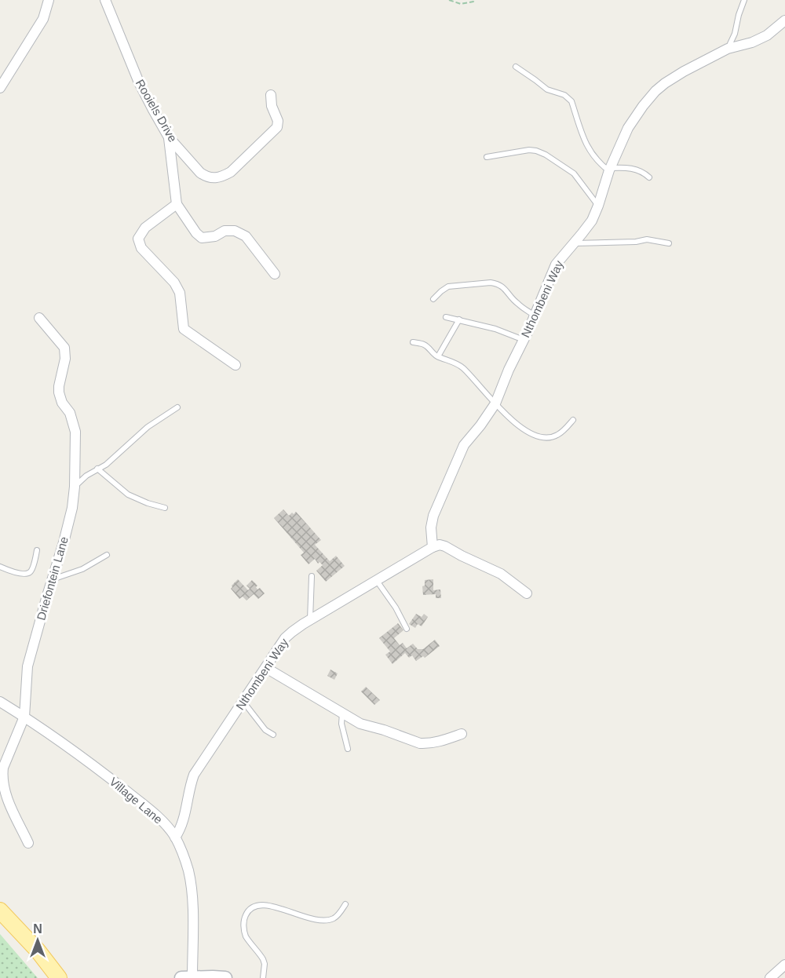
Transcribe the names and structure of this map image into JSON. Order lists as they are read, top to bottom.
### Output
{
  "streets": {
    "street": [
      "Rooiels Drive",
      "Nthombeni Way",
      "Driefontein Lane",
      "Village Lane"
    ]
  },
  "crossings": [
    ["Nthombeni Way", "Village Lane"],
    ["Driefontein Lane", "Village Lane"]
  ],
  "north": "top"
}
